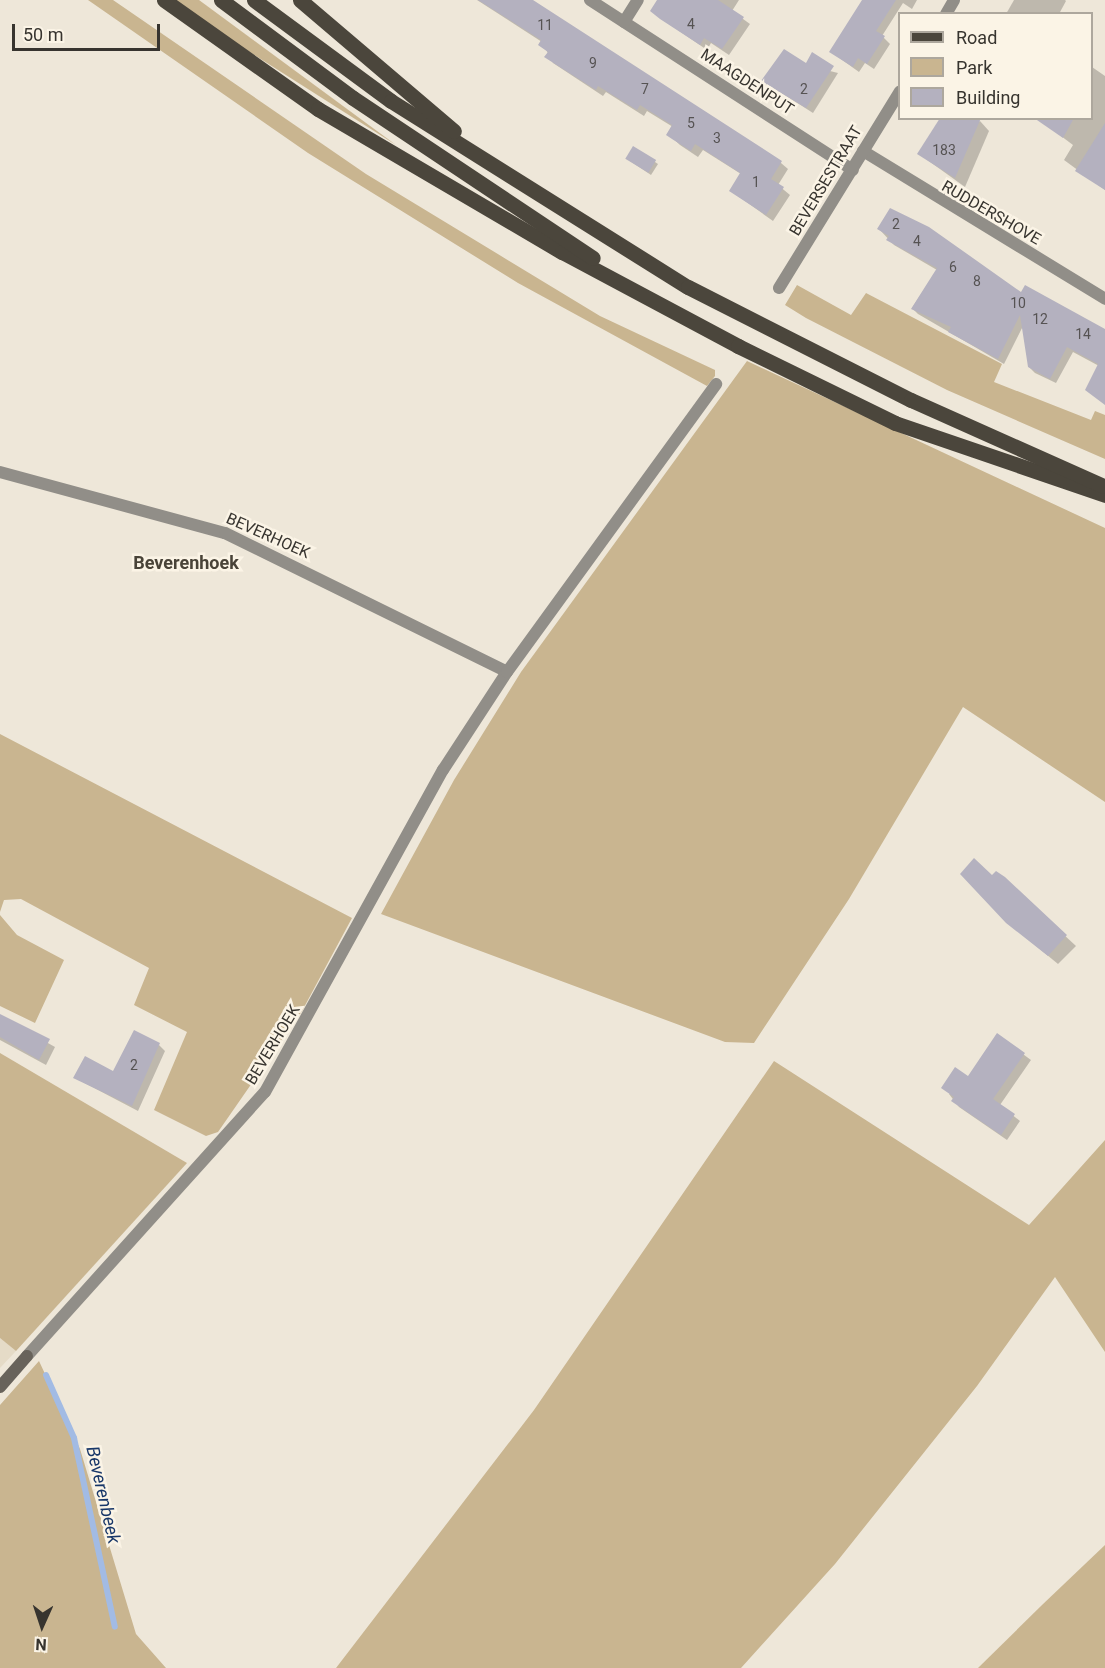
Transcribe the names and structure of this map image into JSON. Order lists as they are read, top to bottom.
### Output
{
  "streets": {
    "street": [
      "MAAGDENPUT",
      "BEVERSESTRAAT",
      "RUDDERSHOVE",
      "BEVERHOEK"
    ]
  },
  "crossings": [
    ["MAAGDENPUT", "BEVERSESTRAAT"],
    ["BEVERSESTRAAT", "RUDDERSHOVE"]
  ],
  "districts": ["Beverenhoek"],
  "water": ["Beverenbeek"],
  "house_numbers": [
    "4",
    "11",
    "9",
    "7",
    "2",
    "5",
    "3",
    "183",
    "1",
    "2",
    "4",
    "6",
    "8",
    "10",
    "12",
    "14",
    "2"
  ],
  "legend": ["Road", "Park", "Building"],
  "scale_bar": "50 m",
  "north": "bottom"
}
